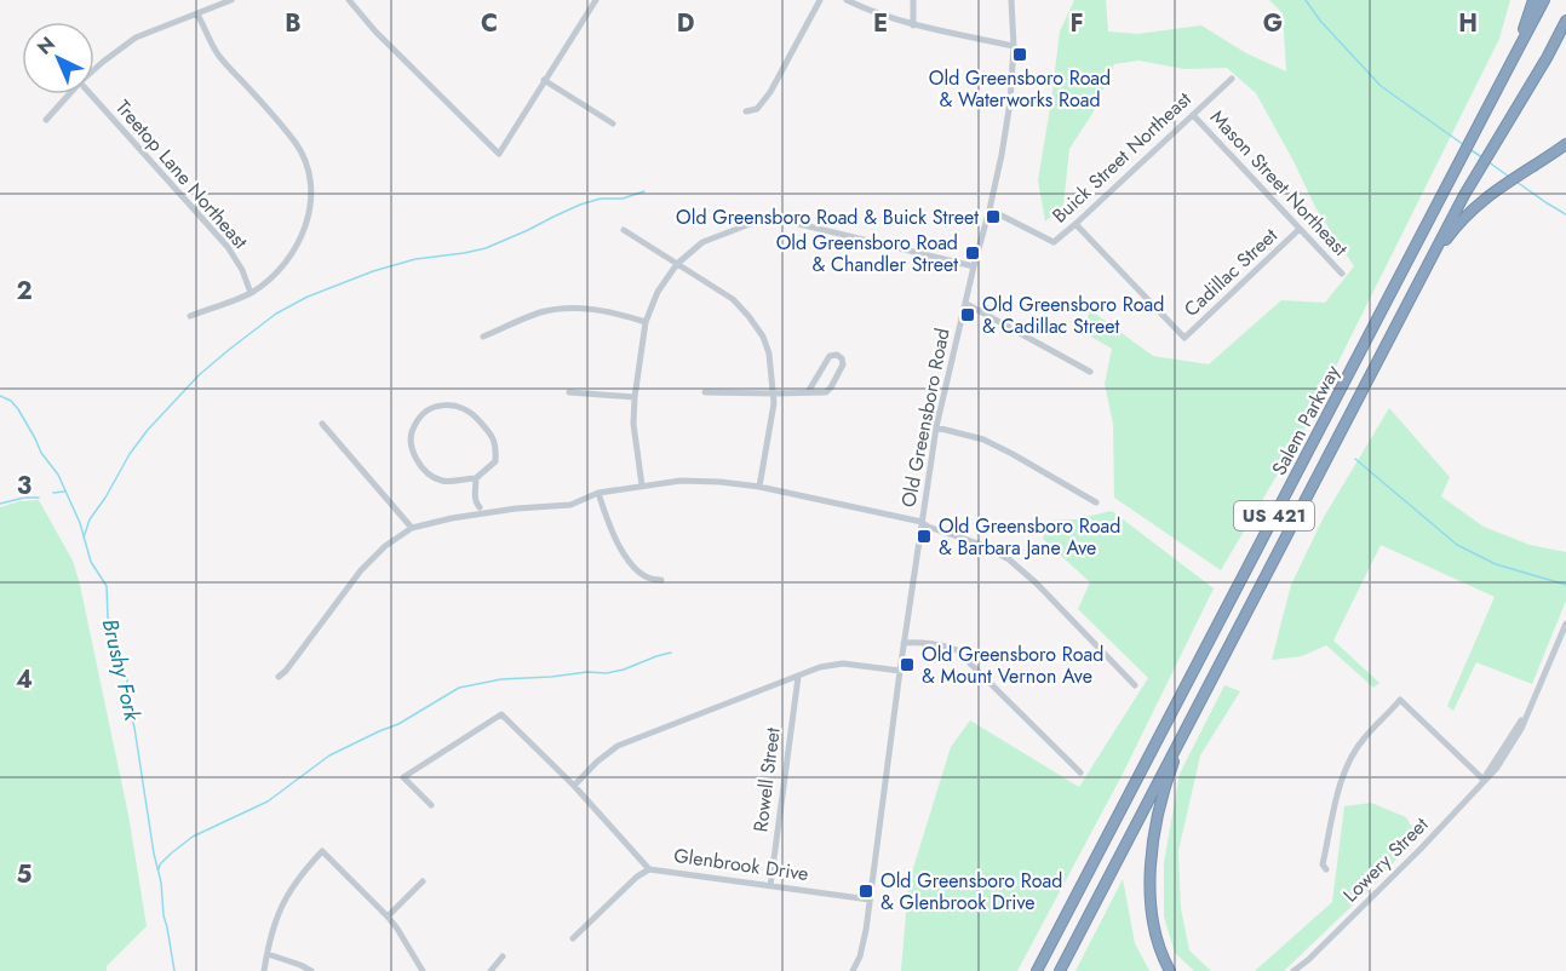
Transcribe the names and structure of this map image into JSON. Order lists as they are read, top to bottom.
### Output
{
  "streets": {
    "highway": ["Salem Parkway", "US 421"],
    "street": [
      "Buick Street Northeast",
      "Treetop Lane Northeast",
      "Mason Street Northeast",
      "Cadillac Street",
      "Old Greensboro Road",
      "Rowell Street",
      "Lowery Street",
      "Glenbrook Drive"
    ]
  },
  "crossings": [
    ["Buick Street Northeast", "Mason Street Northeast"],
    ["Buick Street Northeast", "Cadillac Street"],
    ["Buick Street Northeast", "Old Greensboro Road"],
    ["Mason Street Northeast", "Cadillac Street"],
    ["Old Greensboro Road", "Glenbrook Drive"],
    ["Rowell Street", "Glenbrook Drive"]
  ],
  "water": ["Brushy Fork"],
  "places": {
    "transit": [
      "Old Greensboro Road & Waterworks Road",
      "Old Greensboro Road & Buick Street",
      "Old Greensboro Road & Chandler Street",
      "Old Greensboro Road & Cadillac Street",
      "Old Greensboro Road & Barbara Jane Ave",
      "Old Greensboro Road & Mount Vernon Ave",
      "Old Greensboro Road & Glenbrook Drive"
    ]
  },
  "north": "top left",
  "grid": {
    "columns": [
      "B",
      "C",
      "D",
      "E",
      "F",
      "G",
      "H"
    ],
    "rows": [
      "2",
      "3",
      "4",
      "5"
    ]
  }
}
